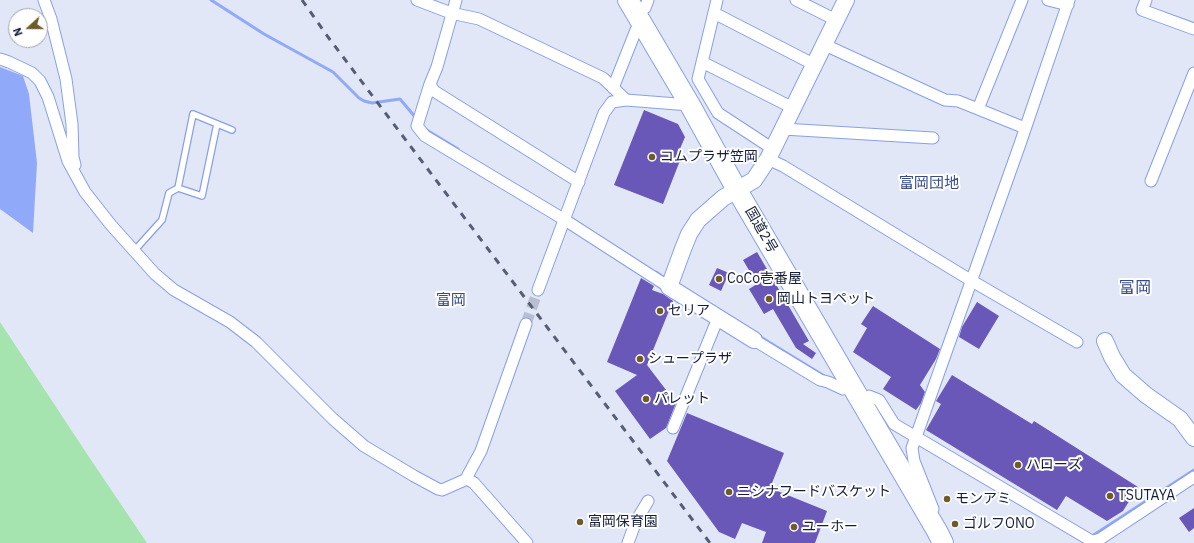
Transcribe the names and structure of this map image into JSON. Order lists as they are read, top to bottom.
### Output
{
  "streets": {
    "highway": ["国道2号"]
  },
  "districts": ["富岡団地", "富岡", "富岡"],
  "places": [
    "コムプラザ笠岡",
    "CoCo壱番屋",
    "岡山トヨペット",
    "セリア",
    "シュープラザ",
    "パレット",
    "ハローズ",
    "ニシナフードバスケット",
    "TSUTAYA",
    "モンアミ",
    "富岡保育園",
    "ゴルフONO",
    "ユーホー"
  ],
  "north": "left"
}
